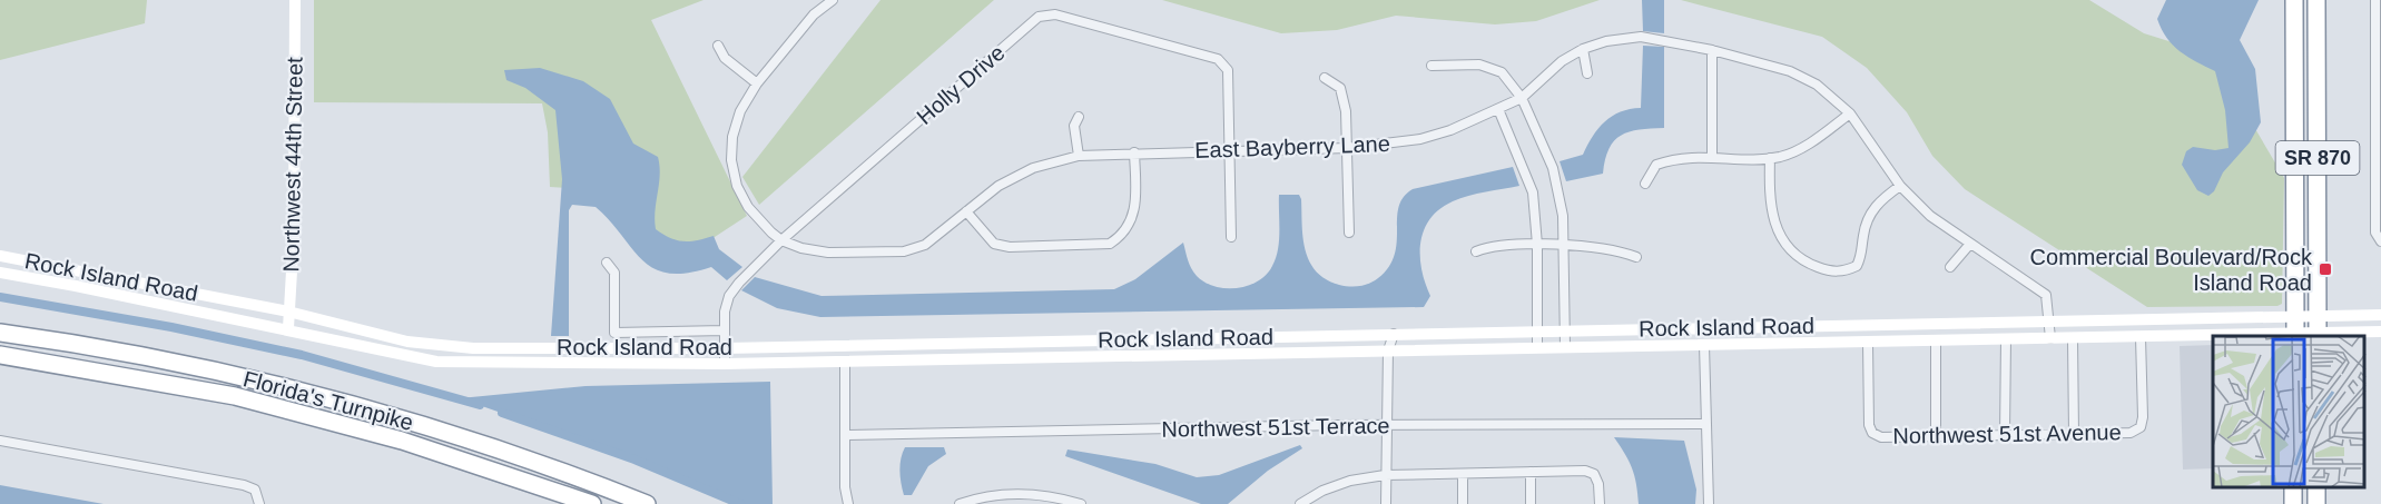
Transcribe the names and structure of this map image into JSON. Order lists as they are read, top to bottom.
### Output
{
  "streets": {
    "highway": ["SR 870", "Florida's Turnpike"],
    "main road": ["Northwest 44th Street", "Rock Island Road"],
    "street": [
      "Holly Drive",
      "East Bayberry Lane",
      "Northwest 51st Terrace",
      "Northwest 51st Avenue"
    ]
  },
  "crossings": [
    ["Holly Drive", "East Bayberry Lane"],
    ["Holly Drive", "Rock Island Road"],
    ["East Bayberry Lane", "Rock Island Road"],
    ["SR 870", "Rock Island Road"],
    ["Northwest 44th Street", "Rock Island Road"],
    ["Rock Island Road", "Northwest 51st Avenue"]
  ],
  "places": {
    "transit": ["Commercial Boulevard/Rock Island Road"]
  }
}
